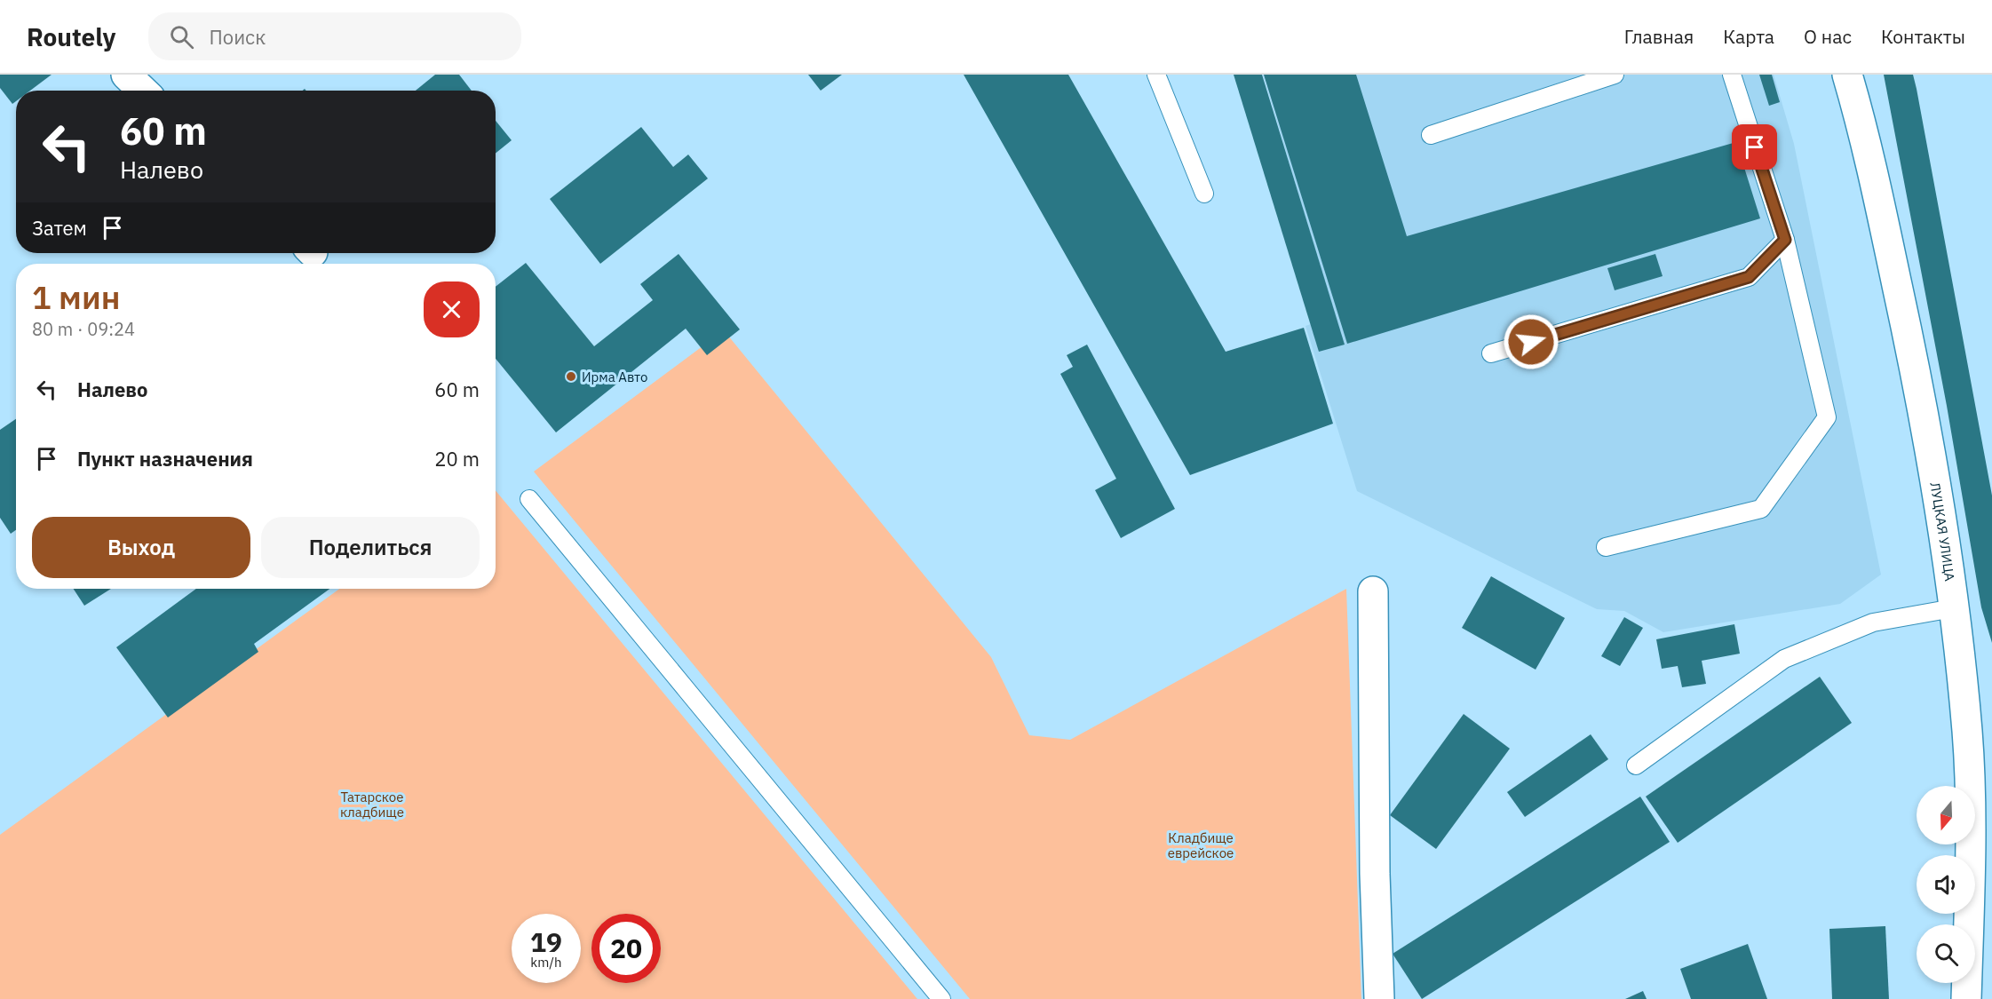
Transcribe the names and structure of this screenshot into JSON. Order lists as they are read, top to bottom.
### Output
{
  "streets": {
    "street": ["ЛУЦКАЯ УЛИЦА"]
  },
  "parks": ["Татарское кладбище", "Кладбище еврейское"],
  "places": ["Ирма Авто"],
  "north": "bottom",
  "page": {
    "header": "Routely",
    "search": "Поиск",
    "nav": [
      "Главная",
      "Карта",
      "О нас",
      "Контакты"
    ],
    "turn": ["60 m", "Налево"],
    "then": "Затем",
    "heading": ["1 мин", "80 m · 09:24"],
    "list": [
      {
        "name": "Налево",
        "value": "60 m"
      },
      {
        "name": "Пункт назначения",
        "value": "20 m"
      }
    ],
    "buttons": ["Выход", "Поделиться"],
    "speed": "19 km/h",
    "limit": "20"
  }
}
